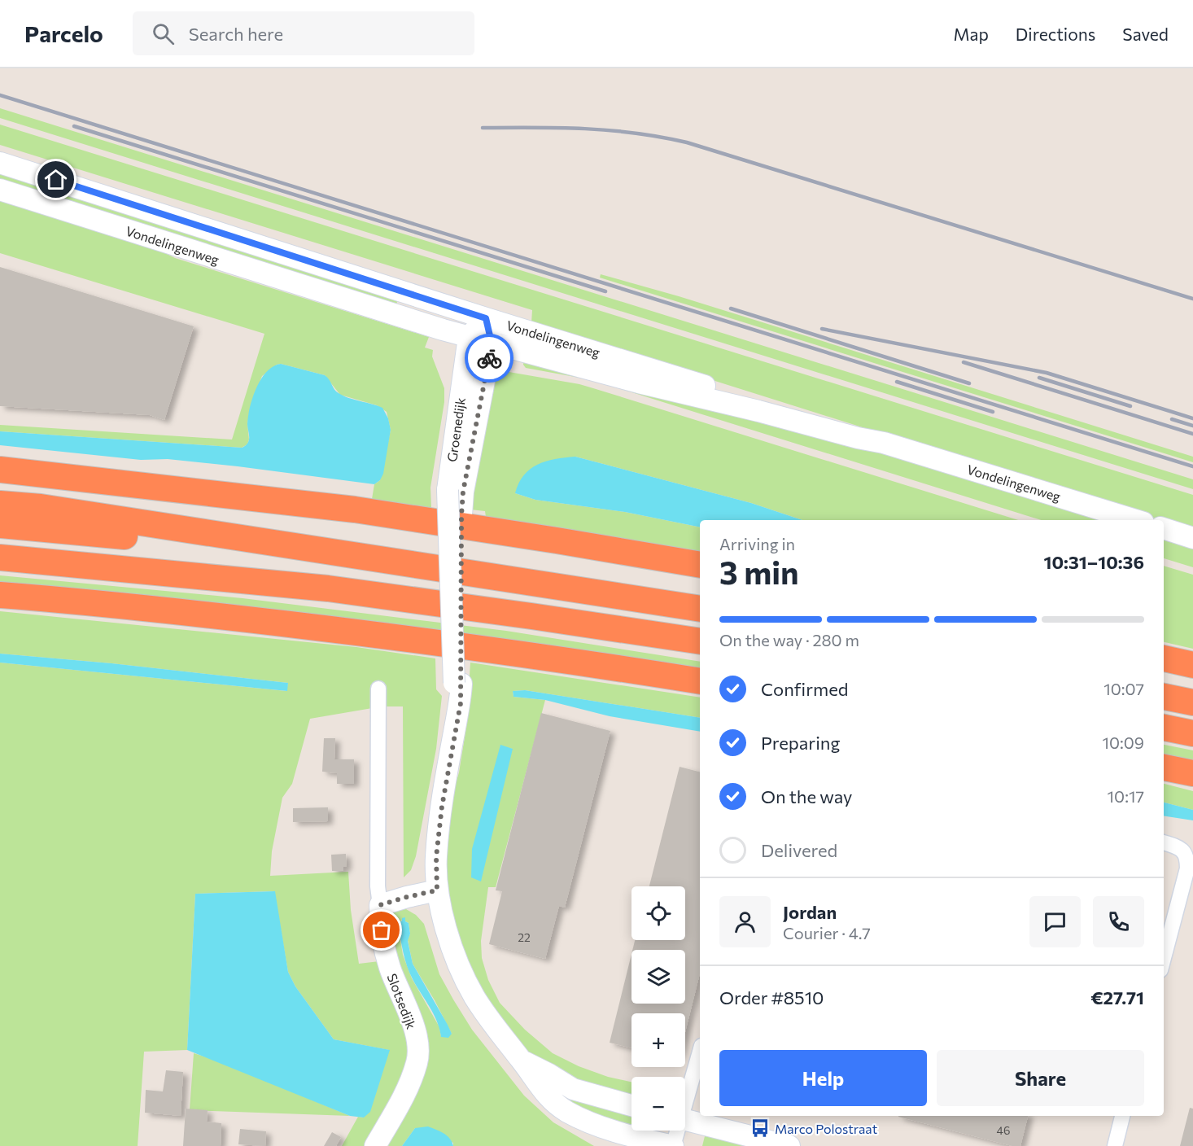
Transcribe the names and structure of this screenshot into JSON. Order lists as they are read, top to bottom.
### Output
{
  "streets": {
    "main road": ["Vondelingenweg", "Groenedijk", "Slotsedijk"]
  },
  "crossings": [
    ["Vondelingenweg", "Groenedijk"]
  ],
  "places": {
    "bus stop": ["Marco Polostraat"]
  },
  "house_numbers": ["22", "46"],
  "page": {
    "header": "Parcelo",
    "search": "Search here",
    "nav": ["Map", "Directions", "Saved"],
    "heading": ["3 min", "Arriving in", "10:31–10:36"],
    "panel": [
      "Jordan",
      "Courier · 4.7",
      "Order #8510",
      "€27.71"
    ],
    "bar": "On the way · 280 m",
    "list": [
      ["Confirmed", "10:07"],
      ["Preparing", "10:09"],
      ["On the way", "10:17"],
      "Delivered"
    ],
    "map_buttons": ["+", "−"],
    "buttons": ["Help", "Share"]
  }
}
